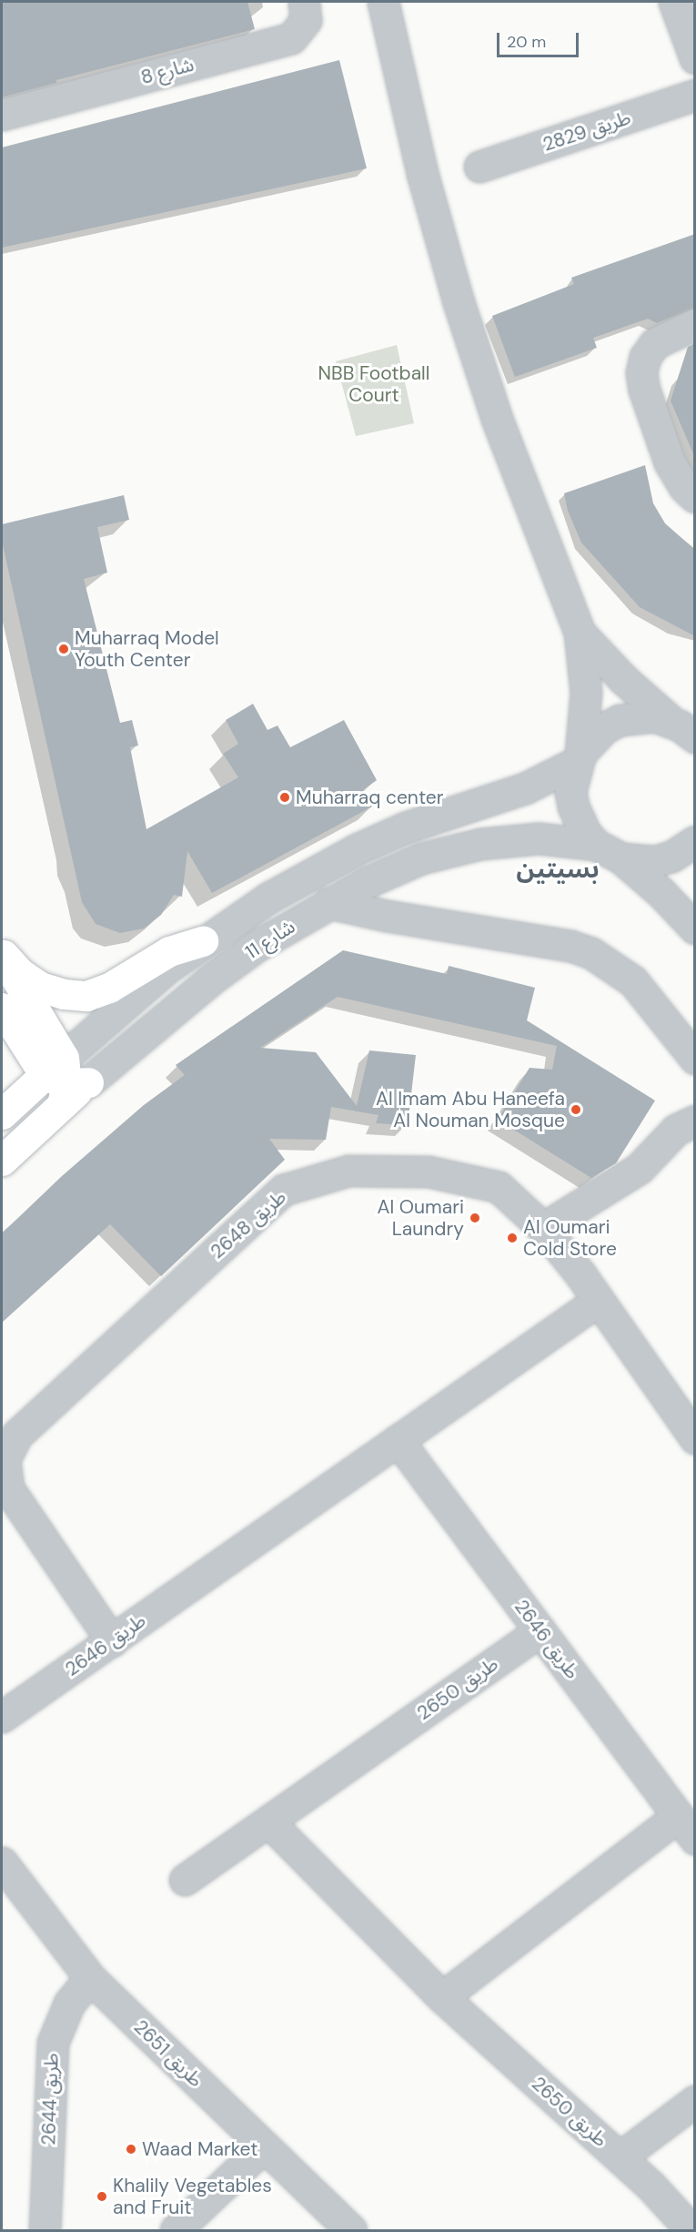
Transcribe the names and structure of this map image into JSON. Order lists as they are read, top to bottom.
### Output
{
  "streets": {
    "main road": ["شارع 11"],
    "street": [
      "شارع 8",
      "طريق 2829",
      "طريق 2648",
      "طريق 2646",
      "طريق 2650",
      "طريق 2651",
      "طريق 2644"
    ]
  },
  "crossings": [
    ["طريق 2648", "طريق 2646"],
    ["طريق 2646", "طريق 2650"],
    ["طريق 2651", "طريق 2644"]
  ],
  "districts": ["بسيتين"],
  "parks": ["NBB Football Court"],
  "places": [
    "Muharraq Model Youth Center",
    "Muharraq center",
    "Al Imam Abu Haneefa Al Nouman Mosque",
    "Al Oumari Laundry",
    "Al Oumari Cold Store",
    "Waad Market",
    "Khalily Vegetables and Fruit"
  ],
  "scale_bar": "20 m"
}
